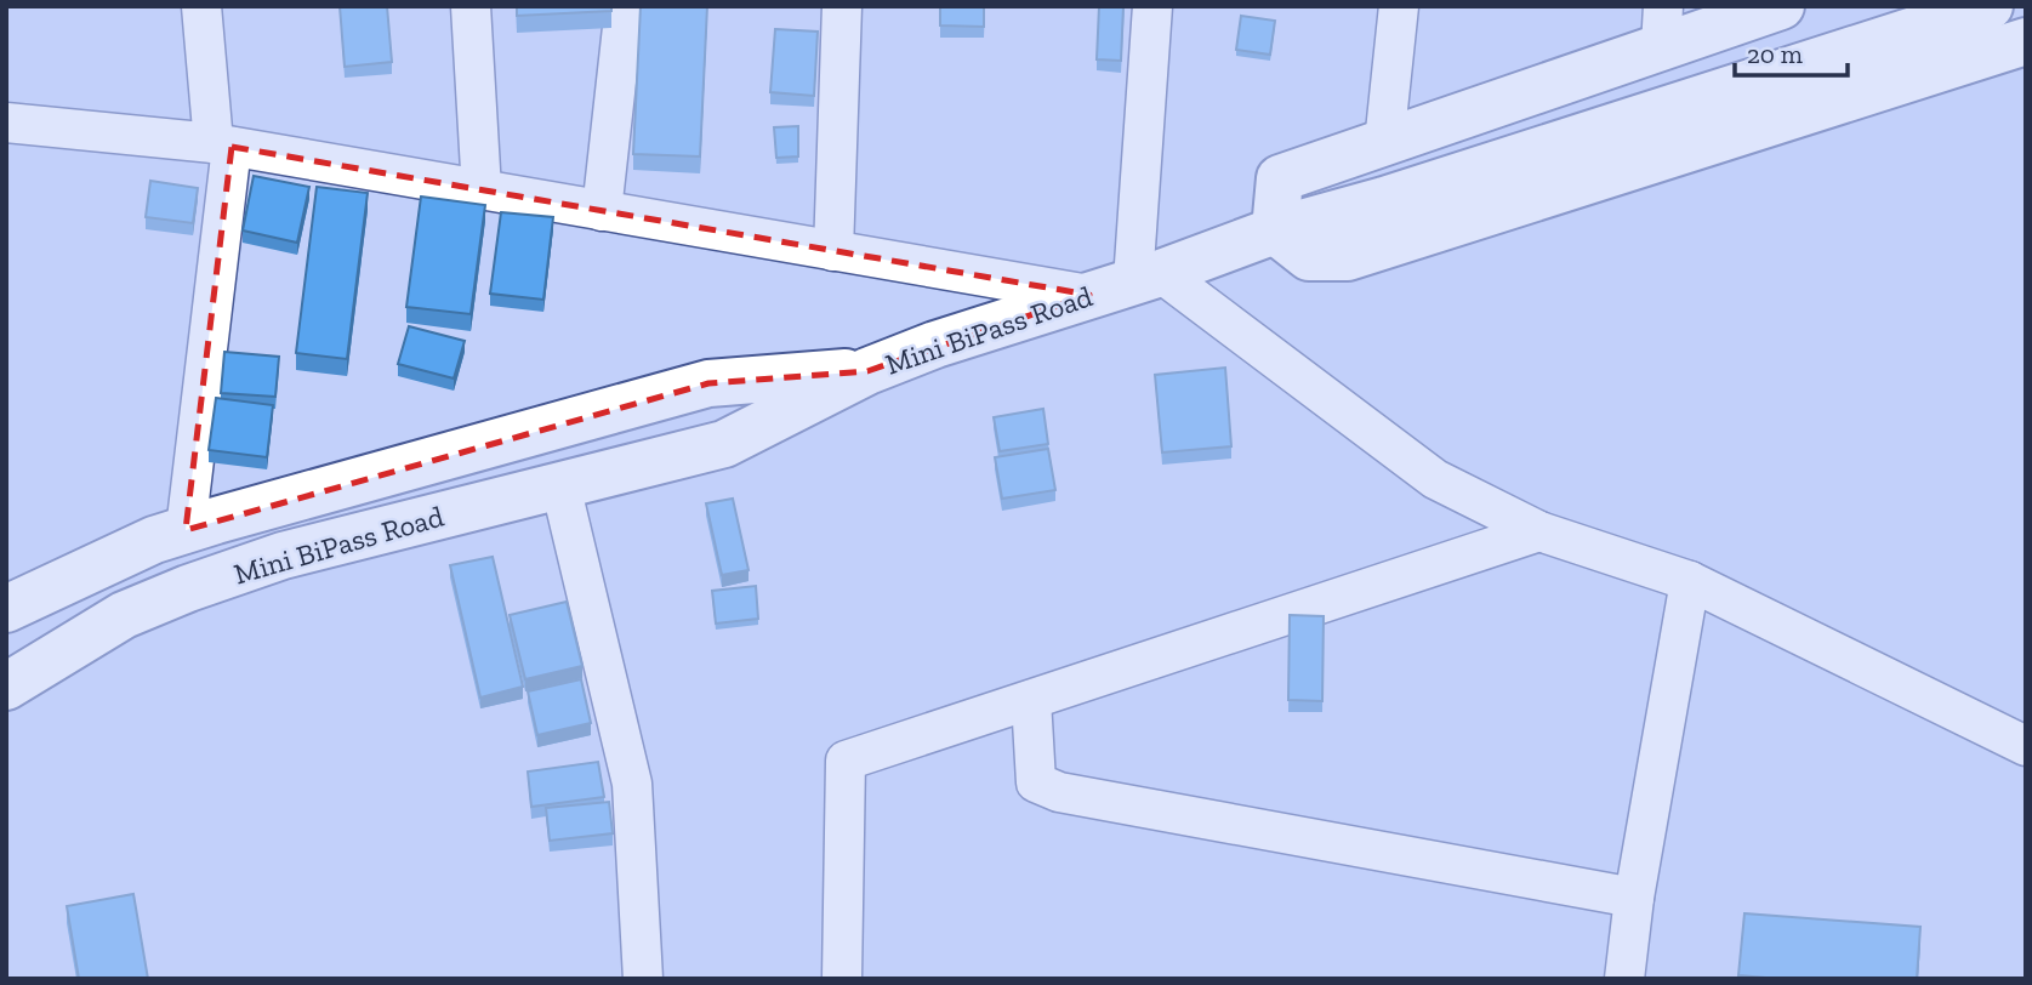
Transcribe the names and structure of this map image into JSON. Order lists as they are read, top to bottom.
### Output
{
  "streets": {
    "street": ["Mini BiPass Road"]
  },
  "scale_bar": "20 m"
}
